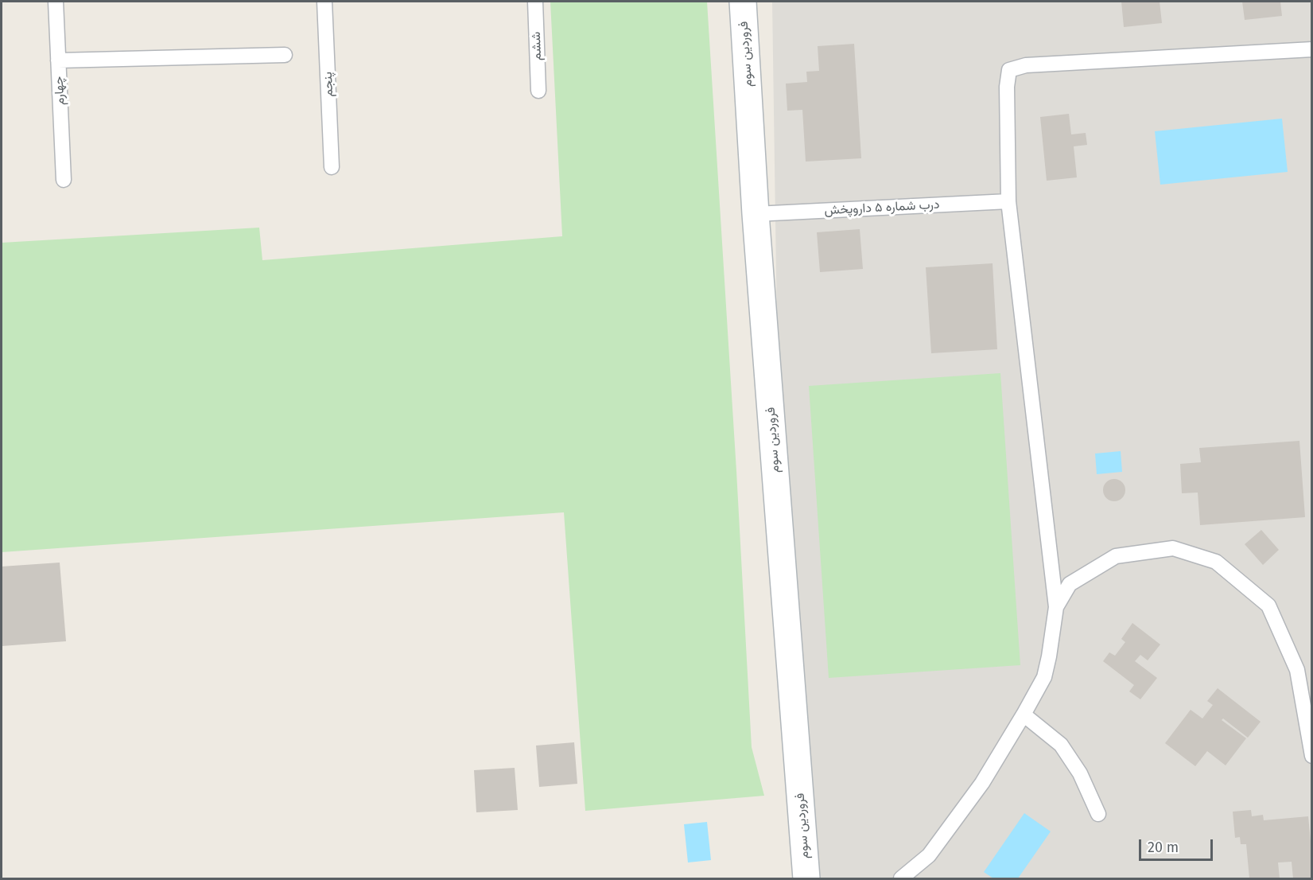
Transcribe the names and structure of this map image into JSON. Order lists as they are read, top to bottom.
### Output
{
  "streets": {
    "street": ["فروردین سوم"],
    "lane": [
      "ششم",
      "پنجم",
      "چهارم",
      "درب شماره ۵ داروپخش"
    ]
  },
  "crossings": [
    ["فروردین سوم", "درب شماره ۵ داروپخش"]
  ],
  "scale_bar": "20 m"
}
